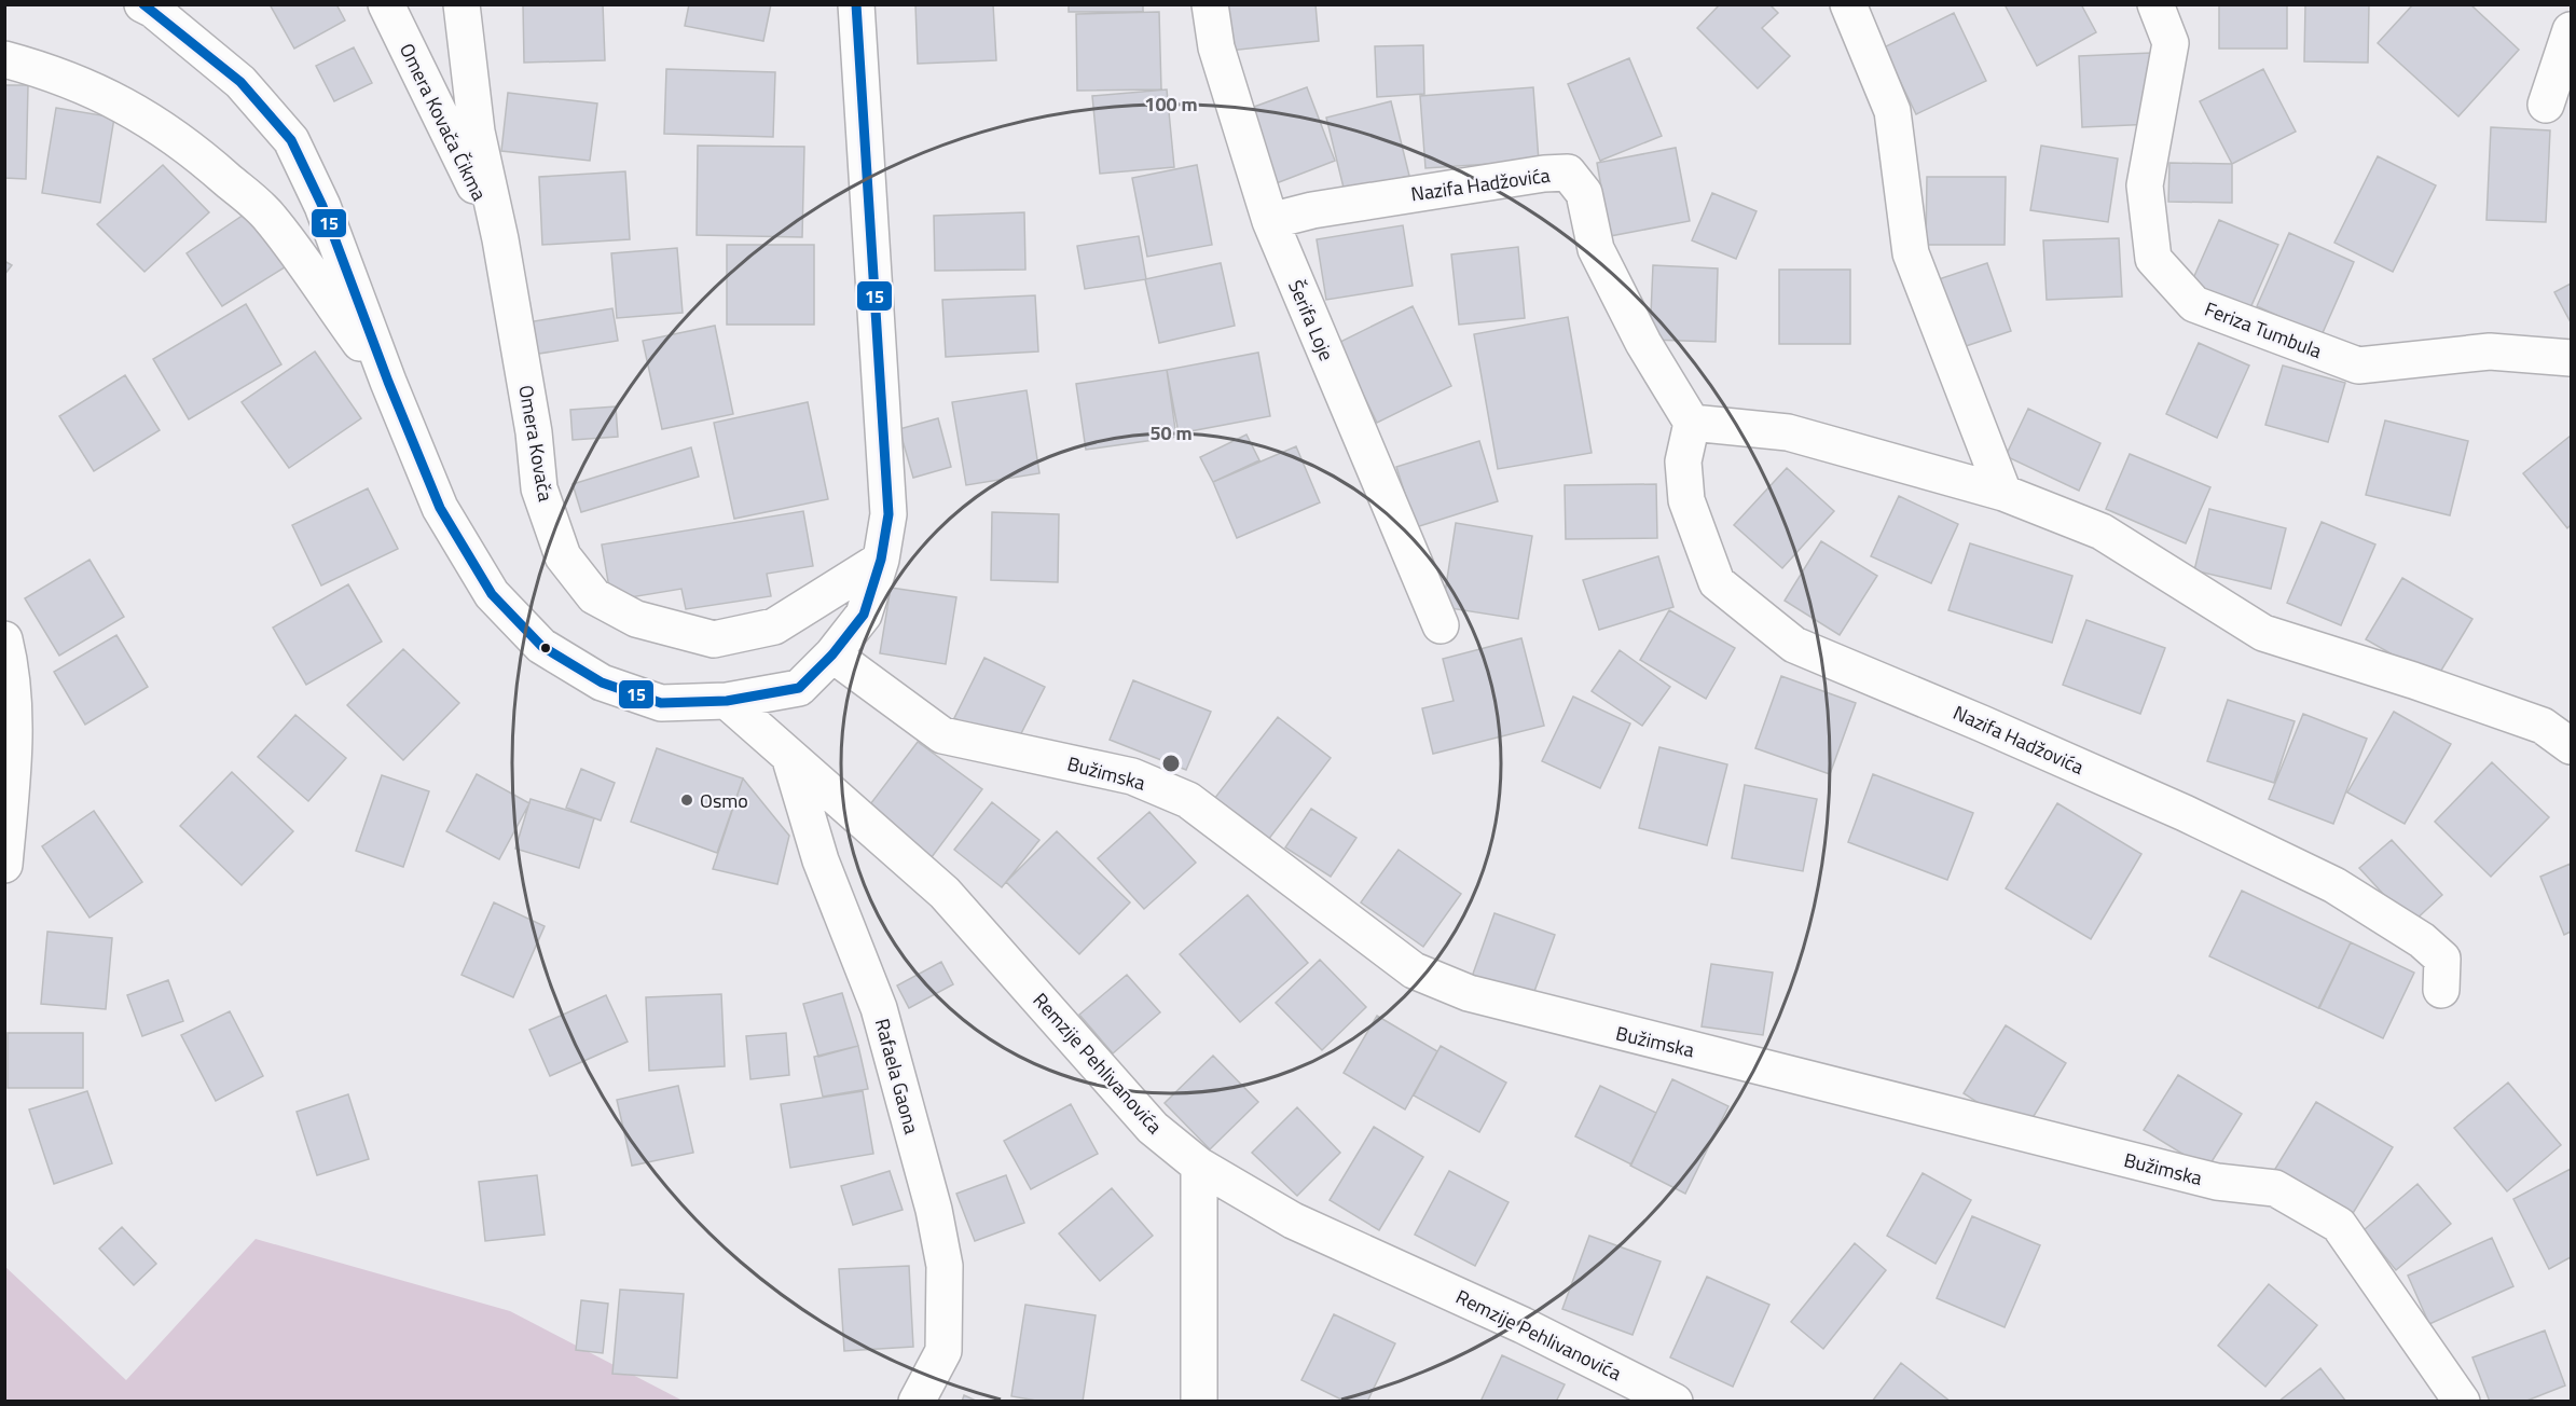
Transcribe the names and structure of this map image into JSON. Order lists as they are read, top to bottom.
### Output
{
  "streets": {
    "street": [
      "Omera Kovača Čikma",
      "Nazifa Hadžovića",
      "Šerifa Loje",
      "Feriza Tumbula",
      "Omera Kovača",
      "Bužimska",
      "Remzije Pehlivanovića",
      "Rafaela Gaona"
    ]
  },
  "crossings": [
    ["Omera Kovača Čikma", "Omera Kovača"],
    ["Nazifa Hadžovića", "Šerifa Loje"],
    ["Remzije Pehlivanovića", "Rafaela Gaona"]
  ],
  "places": ["Osmo"],
  "lines": ["transit line 15"],
  "rings": ["100 m", "50 m"]
}
